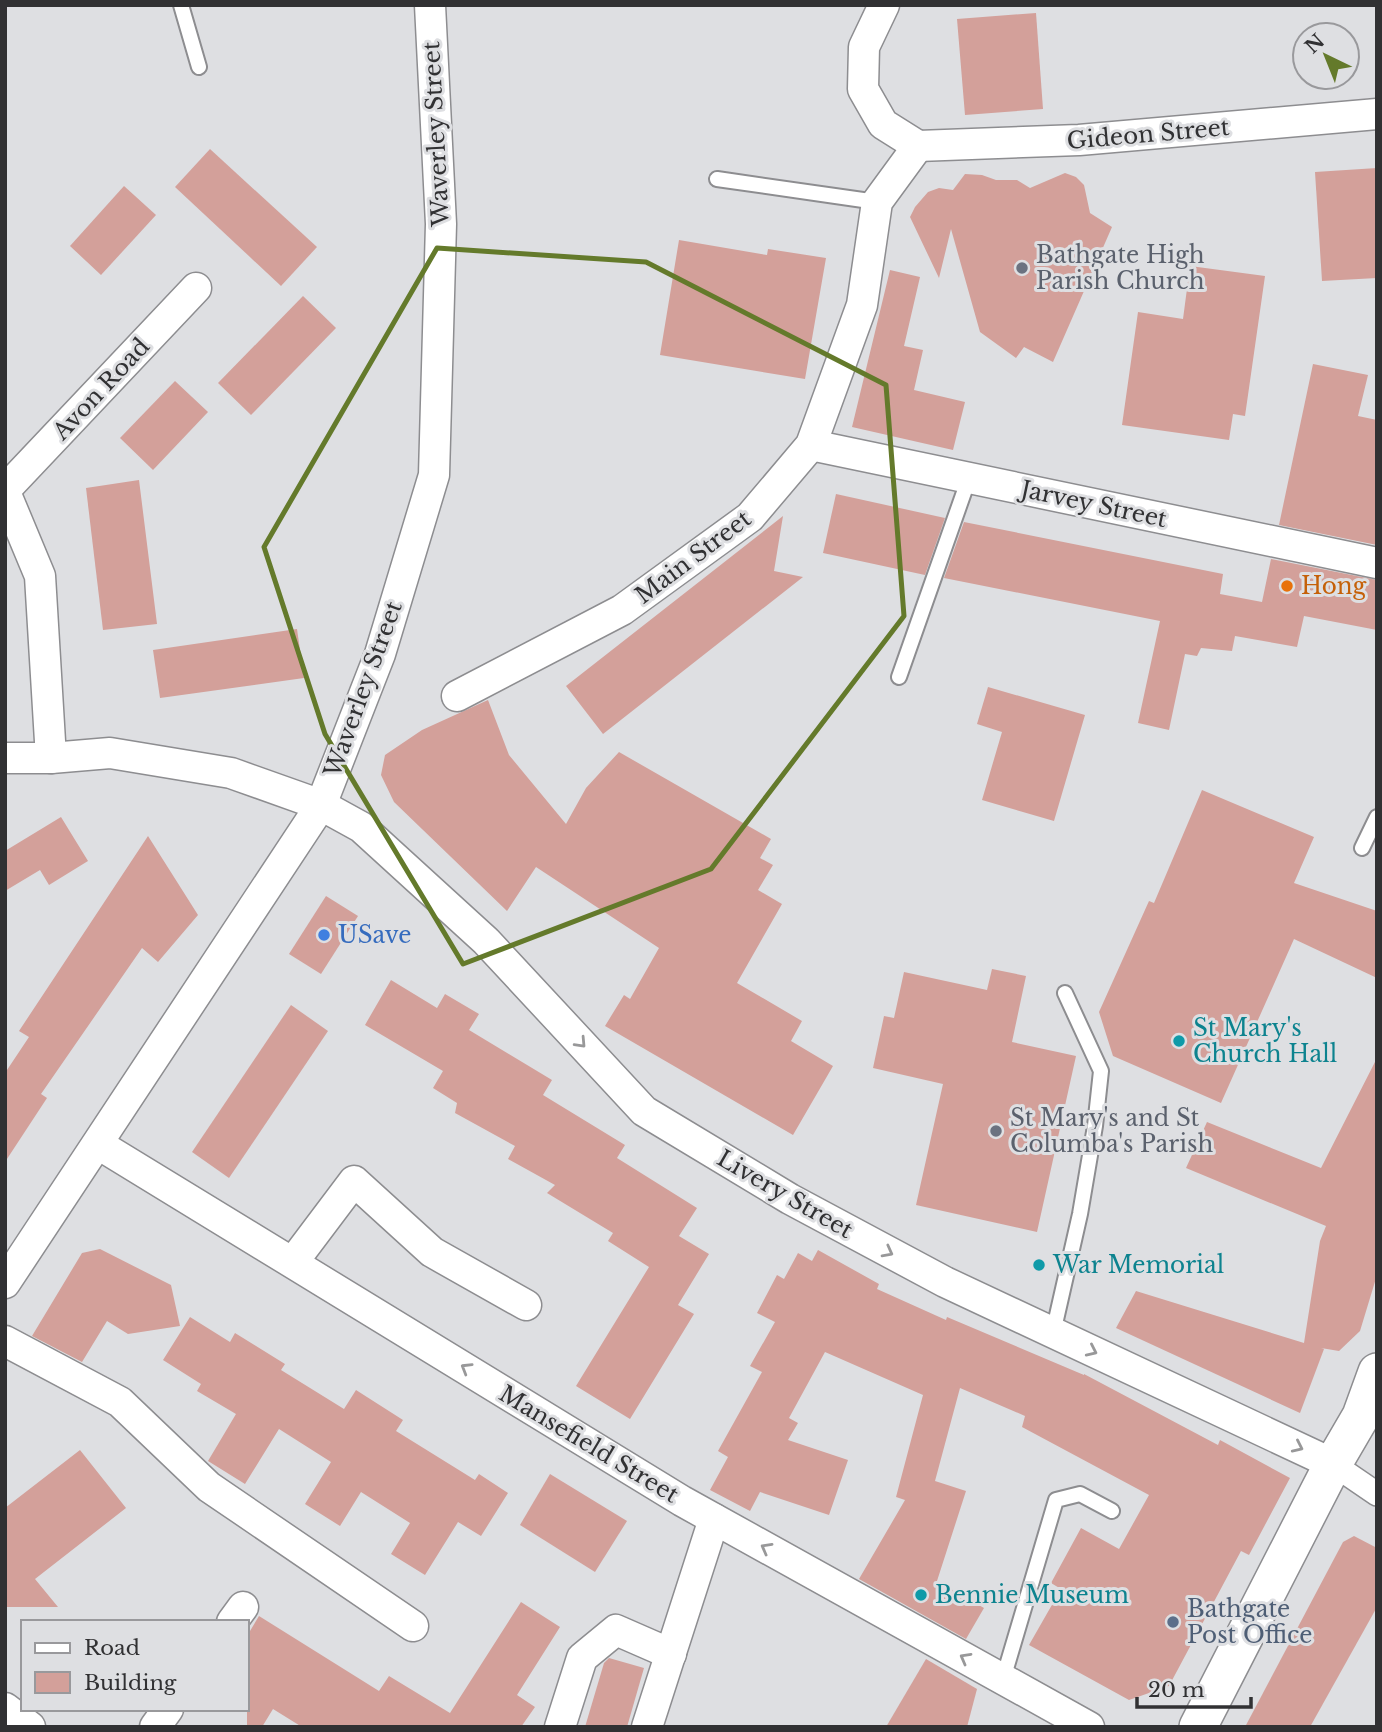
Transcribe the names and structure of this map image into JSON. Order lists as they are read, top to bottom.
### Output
{
  "streets": {
    "street": [
      "Waverley Street",
      "Gideon Street",
      "Avon Road",
      "Jarvey Street",
      "Main Street",
      "Livery Street",
      "Mansefield Street"
    ]
  },
  "crossings": [
    ["Waverley Street", "Livery Street"],
    ["Waverley Street", "Mansefield Street"],
    ["Gideon Street", "Main Street"],
    ["Avon Road", "Livery Street"],
    ["Jarvey Street", "Main Street"]
  ],
  "one_way": ["Livery Street"],
  "places": [
    "Bathgate High Parish Church",
    "Hong",
    "USave",
    "St Mary's Church Hall",
    "St Mary's and St Columba's Parish",
    "War Memorial",
    "Bennie Museum",
    "Bathgate Post Office"
  ],
  "legend": ["Road", "Building"],
  "scale_bar": "20 m",
  "north": "top left"
}
